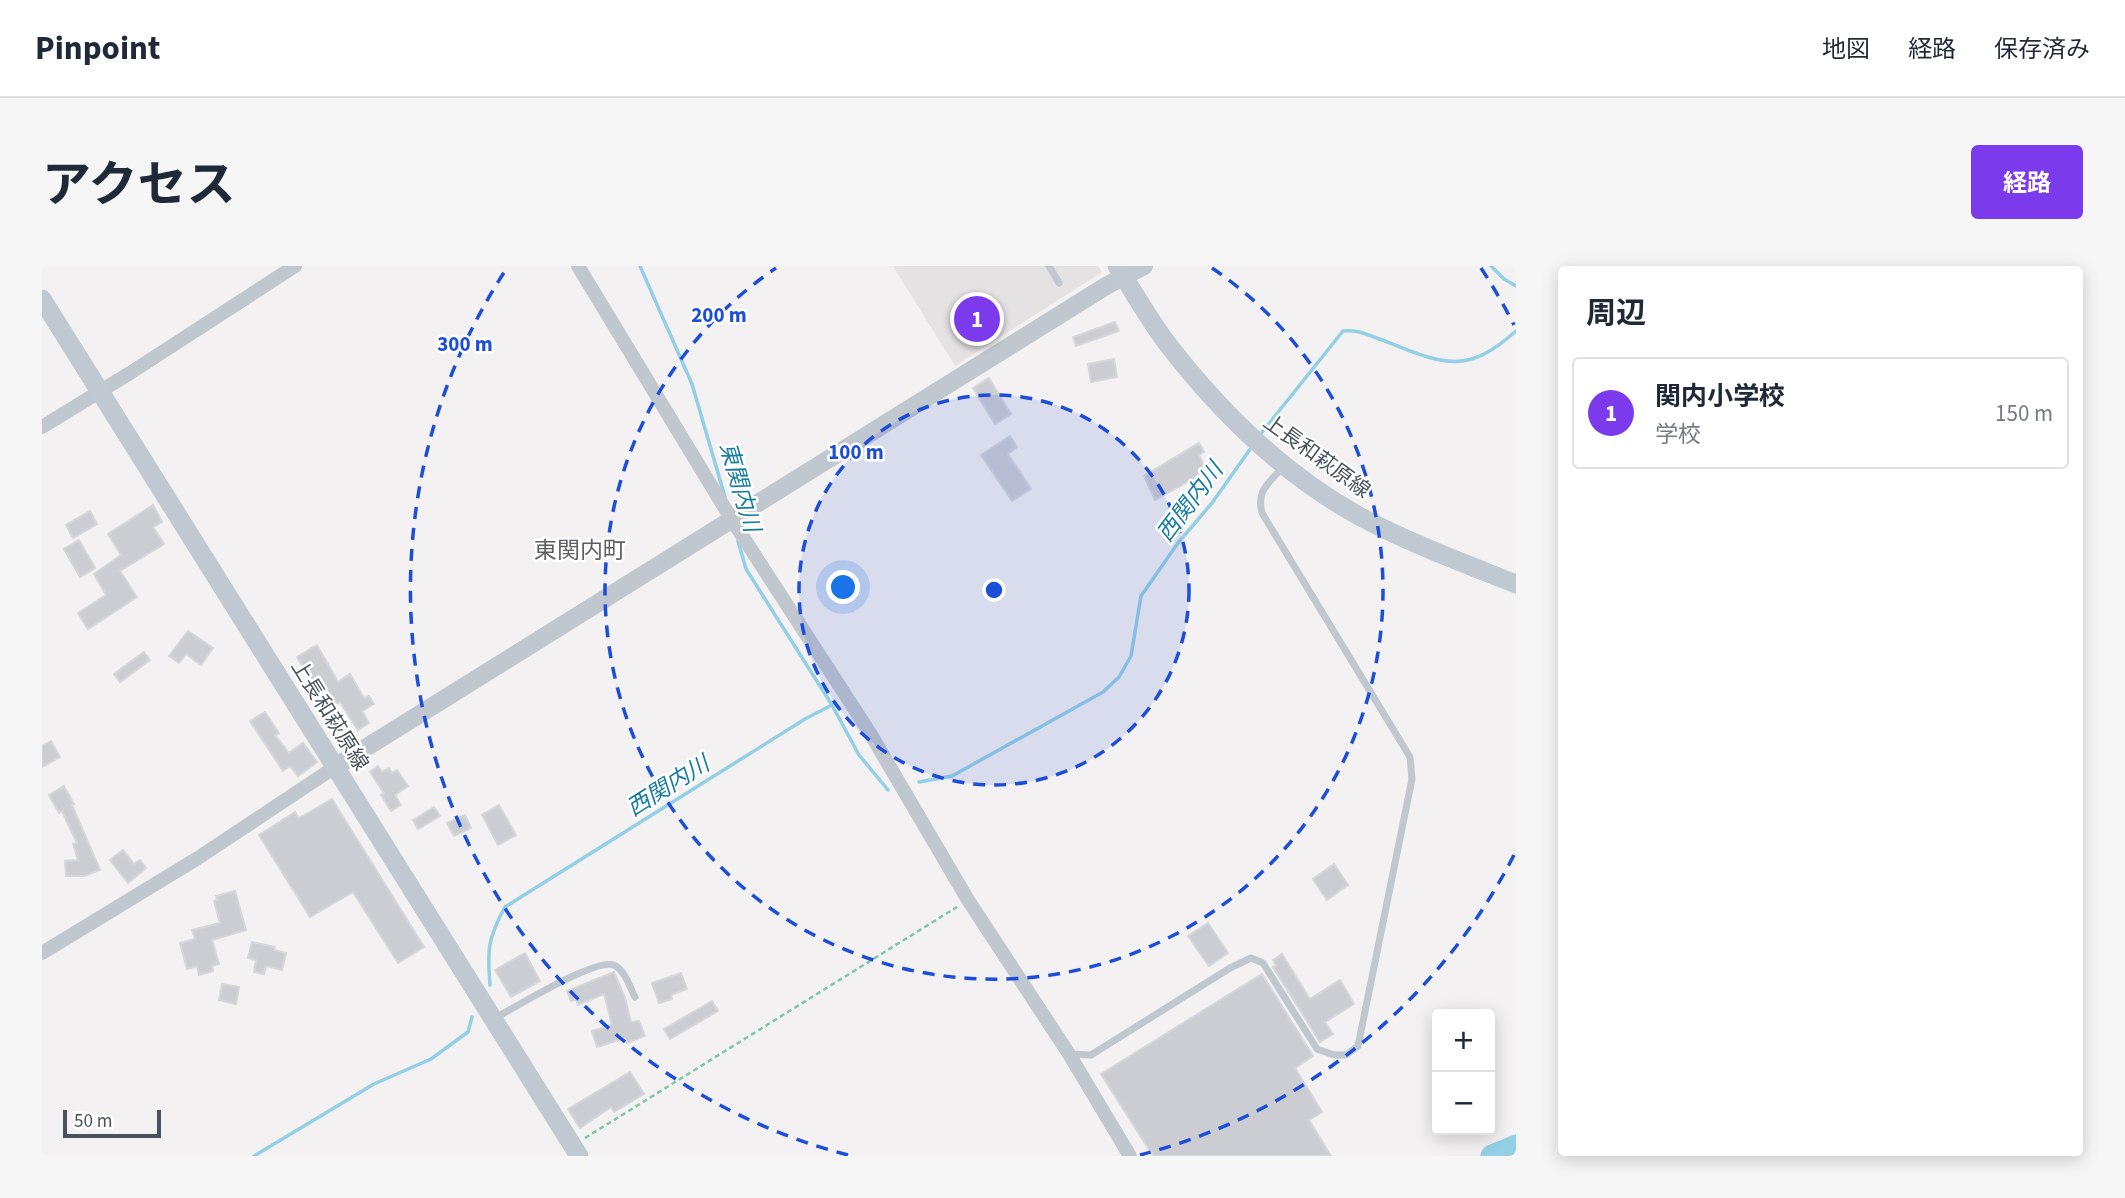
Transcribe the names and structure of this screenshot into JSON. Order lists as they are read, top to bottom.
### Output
{
  "streets": {
    "main road": ["上長和萩原線"]
  },
  "districts": ["東関内町"],
  "water": ["東関内川", "西関内川"],
  "scale_bar": "50 m",
  "page": {
    "header": "Pinpoint",
    "nav": ["地図", "経路", "保存済み"],
    "title": "アクセス",
    "buttons": "経路",
    "heading": "周辺",
    "pins": "1",
    "list": [
      {
        "mark": "1",
        "name": "関内小学校",
        "note": "学校",
        "value": "150 m"
      }
    ],
    "map_buttons": ["+", "−"],
    "scale": "50 m"
  },
  "rings": ["200 m", "300 m", "100 m"]
}
